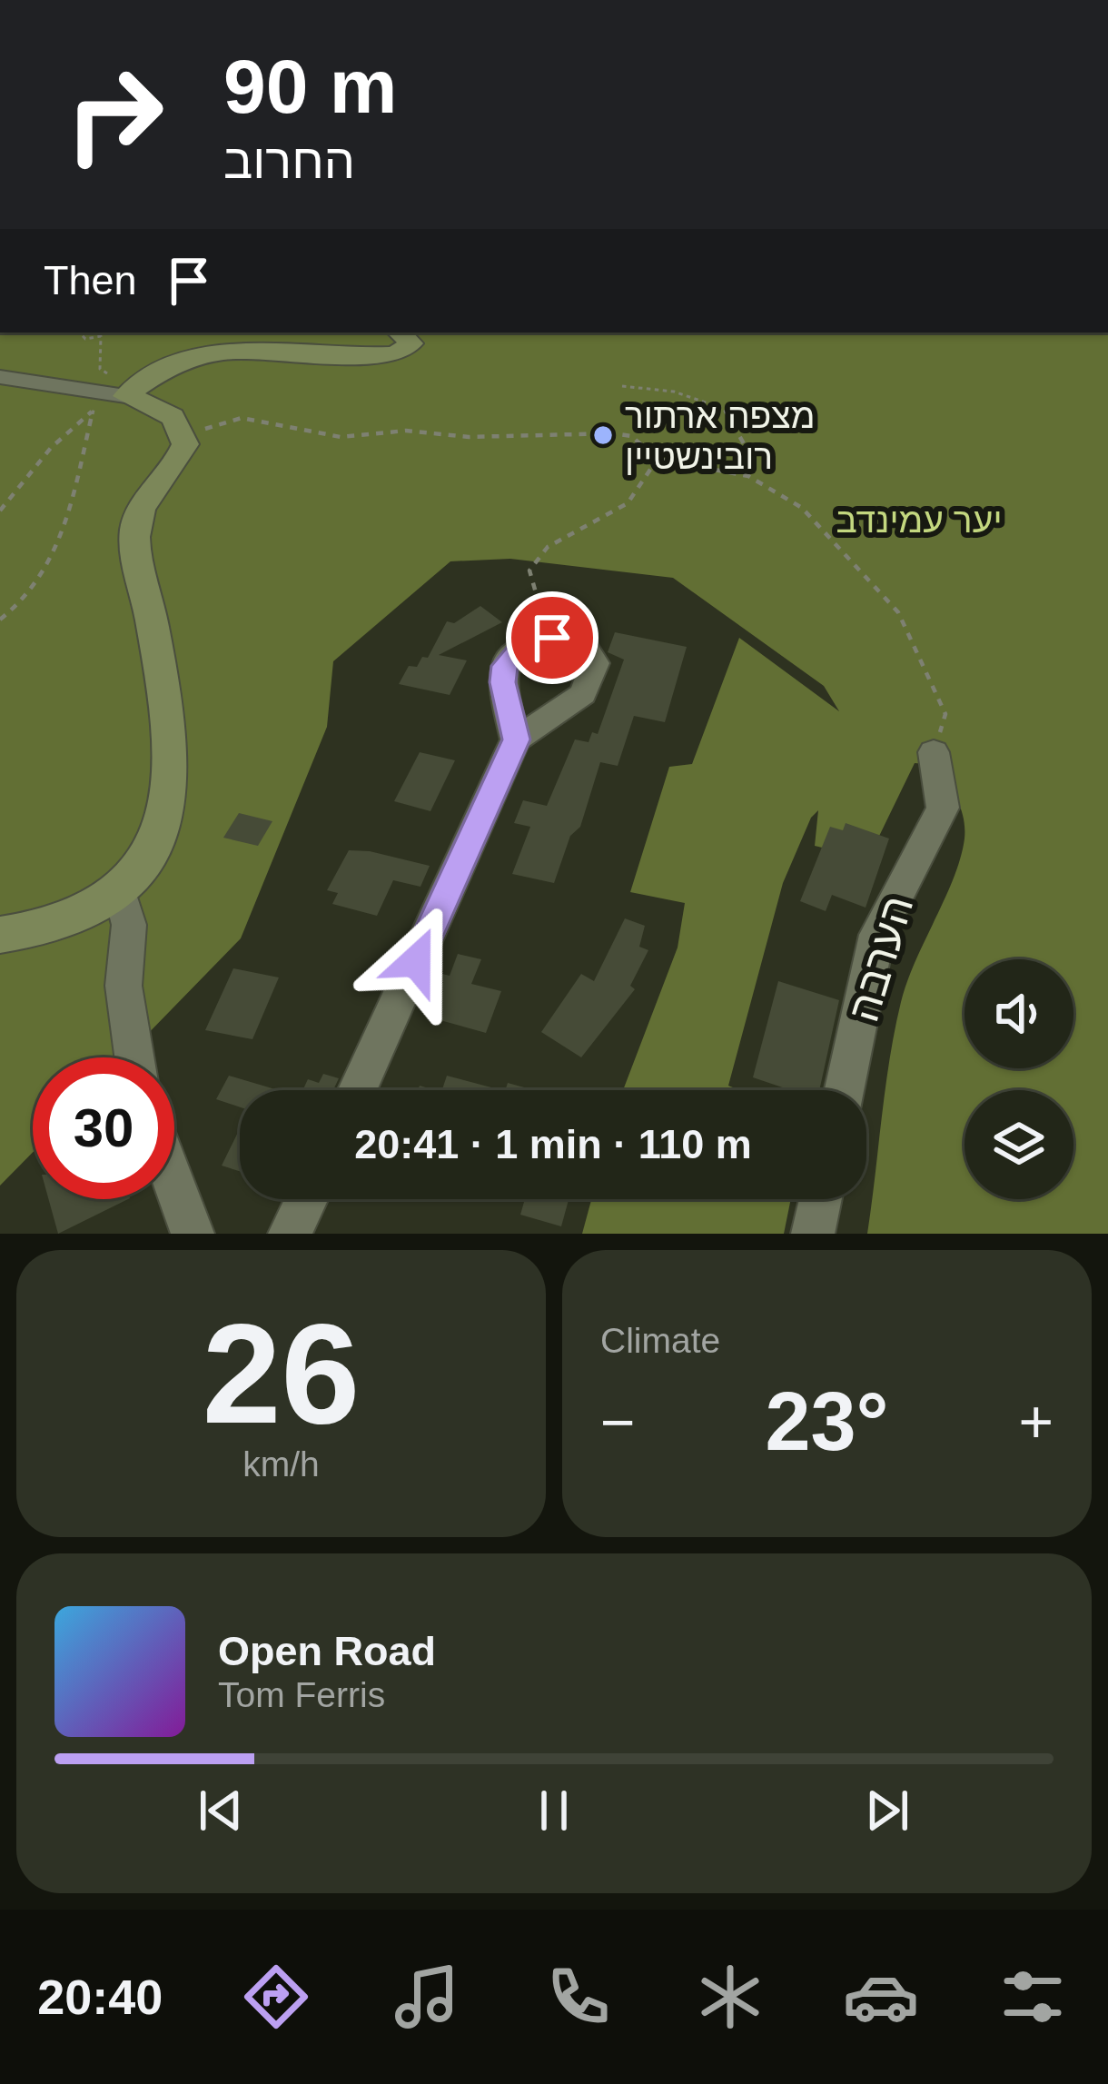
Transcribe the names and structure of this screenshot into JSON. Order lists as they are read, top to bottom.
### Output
{
  "streets": {
    "street": ["הערבה"]
  },
  "parks": ["יער עמינדב"],
  "places": ["מצפה ארתור רובינשטיין"],
  "page": {
    "turn": ["90 m", "החרוב"],
    "then": "Then",
    "limit": "30",
    "trip": "20:41 · 1 min · 110 m",
    "tile": [
      ["26", "km/h"],
      "Climate"
    ],
    "heat": ["−", "23°", "+"],
    "song": ["Open Road", "Tom Ferris"],
    "tabs": "20:40"
  }
}
